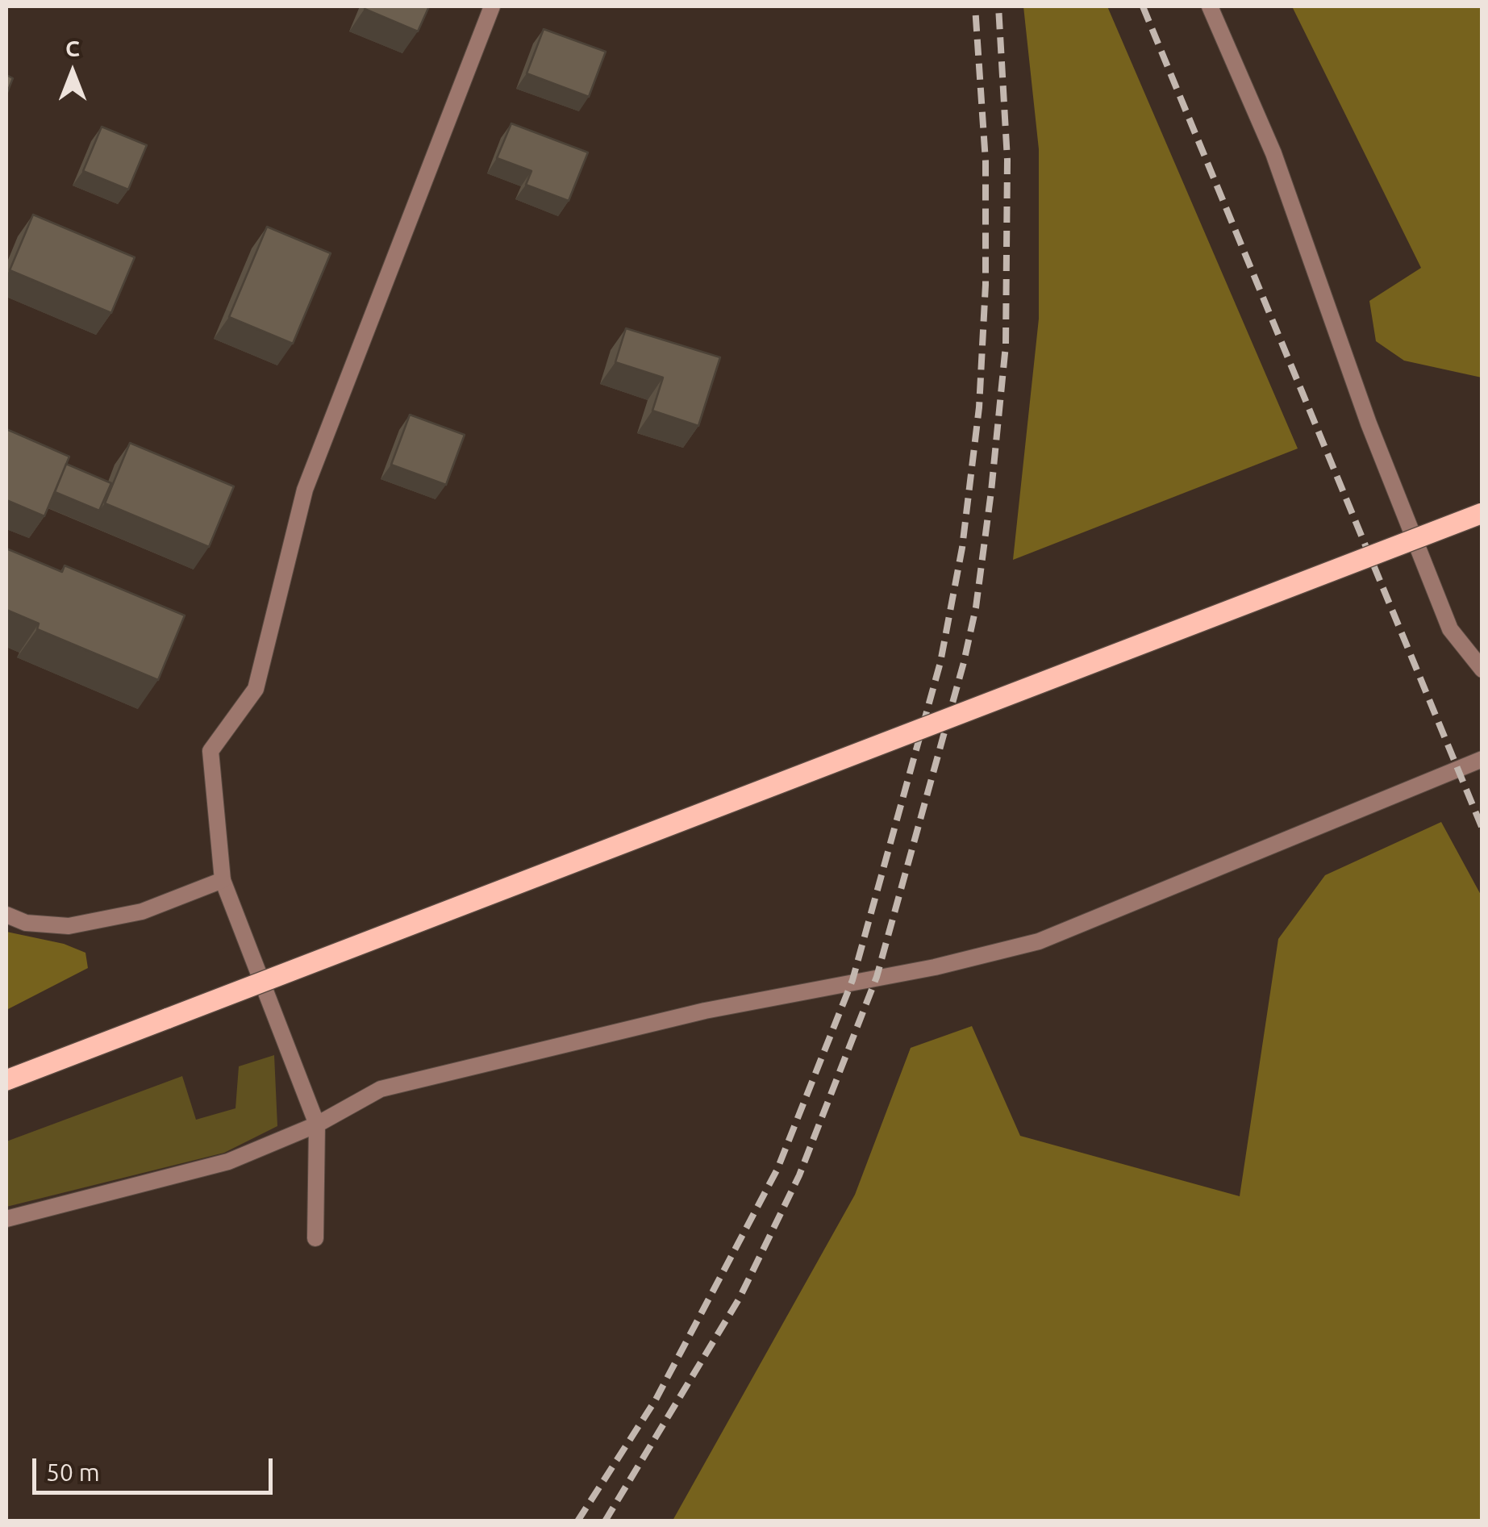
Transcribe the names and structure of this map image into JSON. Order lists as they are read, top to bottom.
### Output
{
  "scale_bar": "50 m",
  "north": "top"
}
